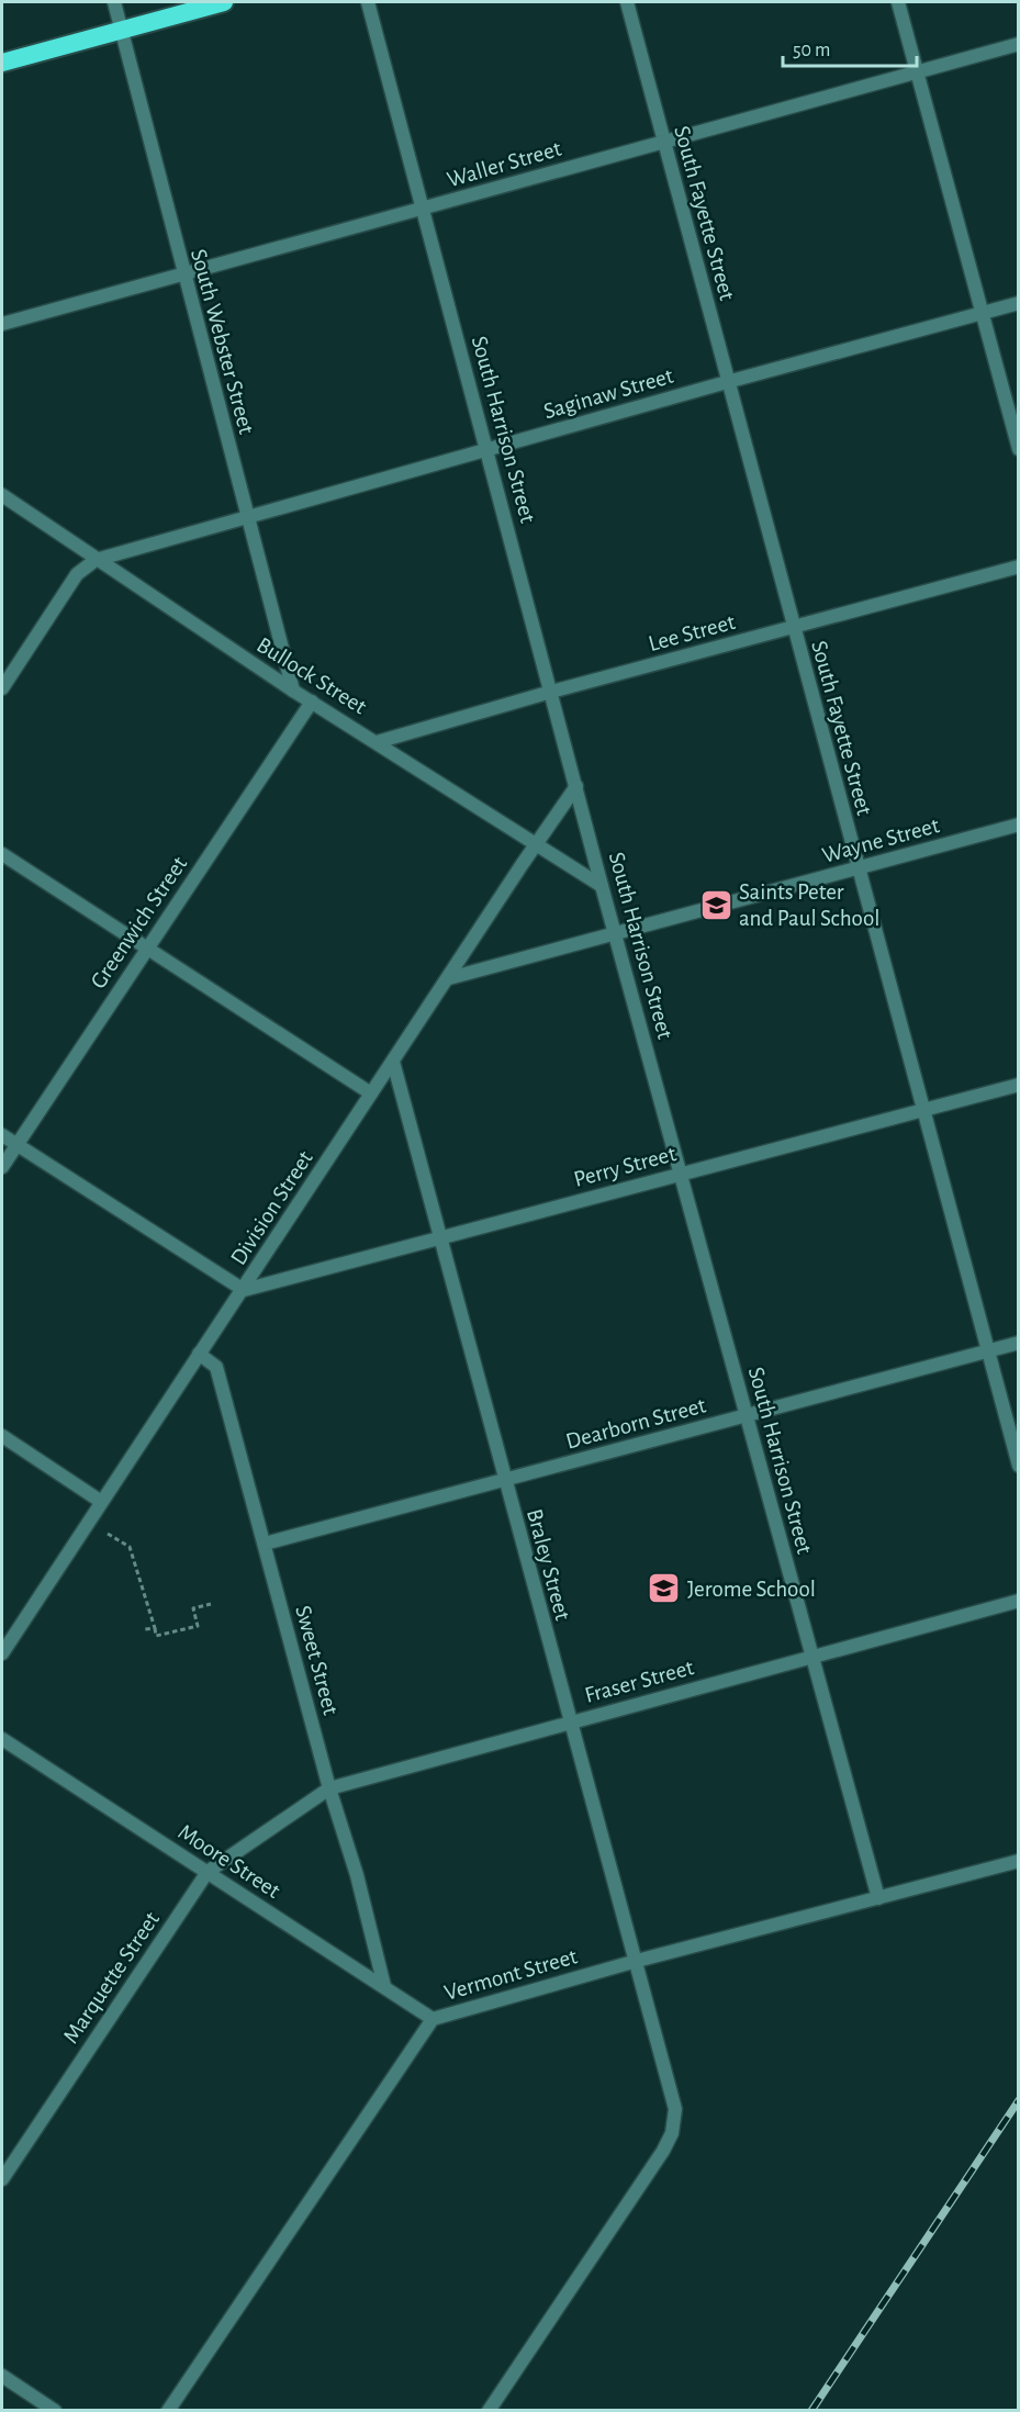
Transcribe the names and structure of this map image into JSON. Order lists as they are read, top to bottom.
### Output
{
  "streets": {
    "street": [
      "Waller Street",
      "South Fayette Street",
      "South Webster Street",
      "Saginaw Street",
      "South Harrison Street",
      "Lee Street",
      "Bullock Street",
      "Wayne Street",
      "Greenwich Street",
      "Perry Street",
      "Division Street",
      "Dearborn Street",
      "Braley Street",
      "Sweet Street",
      "Fraser Street",
      "Moore Street",
      "Vermont Street",
      "Marquette Street"
    ]
  },
  "crossings": [
    ["Waller Street", "South Fayette Street"],
    ["Waller Street", "South Webster Street"],
    ["Waller Street", "South Harrison Street"],
    ["South Fayette Street", "Saginaw Street"],
    ["South Fayette Street", "Lee Street"],
    ["South Fayette Street", "Wayne Street"],
    ["South Fayette Street", "Perry Street"],
    ["South Fayette Street", "Dearborn Street"],
    ["South Webster Street", "Saginaw Street"],
    ["South Webster Street", "Bullock Street"],
    ["Saginaw Street", "South Harrison Street"],
    ["Saginaw Street", "Bullock Street"],
    ["South Harrison Street", "Lee Street"],
    ["South Harrison Street", "Bullock Street"],
    ["South Harrison Street", "Wayne Street"],
    ["South Harrison Street", "Perry Street"],
    ["South Harrison Street", "Division Street"],
    ["South Harrison Street", "Dearborn Street"],
    ["South Harrison Street", "Fraser Street"],
    ["South Harrison Street", "Vermont Street"],
    ["Lee Street", "Bullock Street"],
    ["Bullock Street", "Greenwich Street"],
    ["Bullock Street", "Division Street"],
    ["Wayne Street", "Division Street"],
    ["Perry Street", "Division Street"],
    ["Perry Street", "Braley Street"],
    ["Division Street", "Braley Street"],
    ["Division Street", "Sweet Street"],
    ["Dearborn Street", "Braley Street"],
    ["Dearborn Street", "Sweet Street"],
    ["Braley Street", "Fraser Street"],
    ["Braley Street", "Vermont Street"],
    ["Sweet Street", "Fraser Street"],
    ["Sweet Street", "Moore Street"],
    ["Fraser Street", "Marquette Street"],
    ["Moore Street", "Vermont Street"],
    ["Moore Street", "Marquette Street"]
  ],
  "places": {
    "school or university": ["Saints Peter and Paul School", "Jerome School"]
  },
  "scale_bar": "50 m"
}
